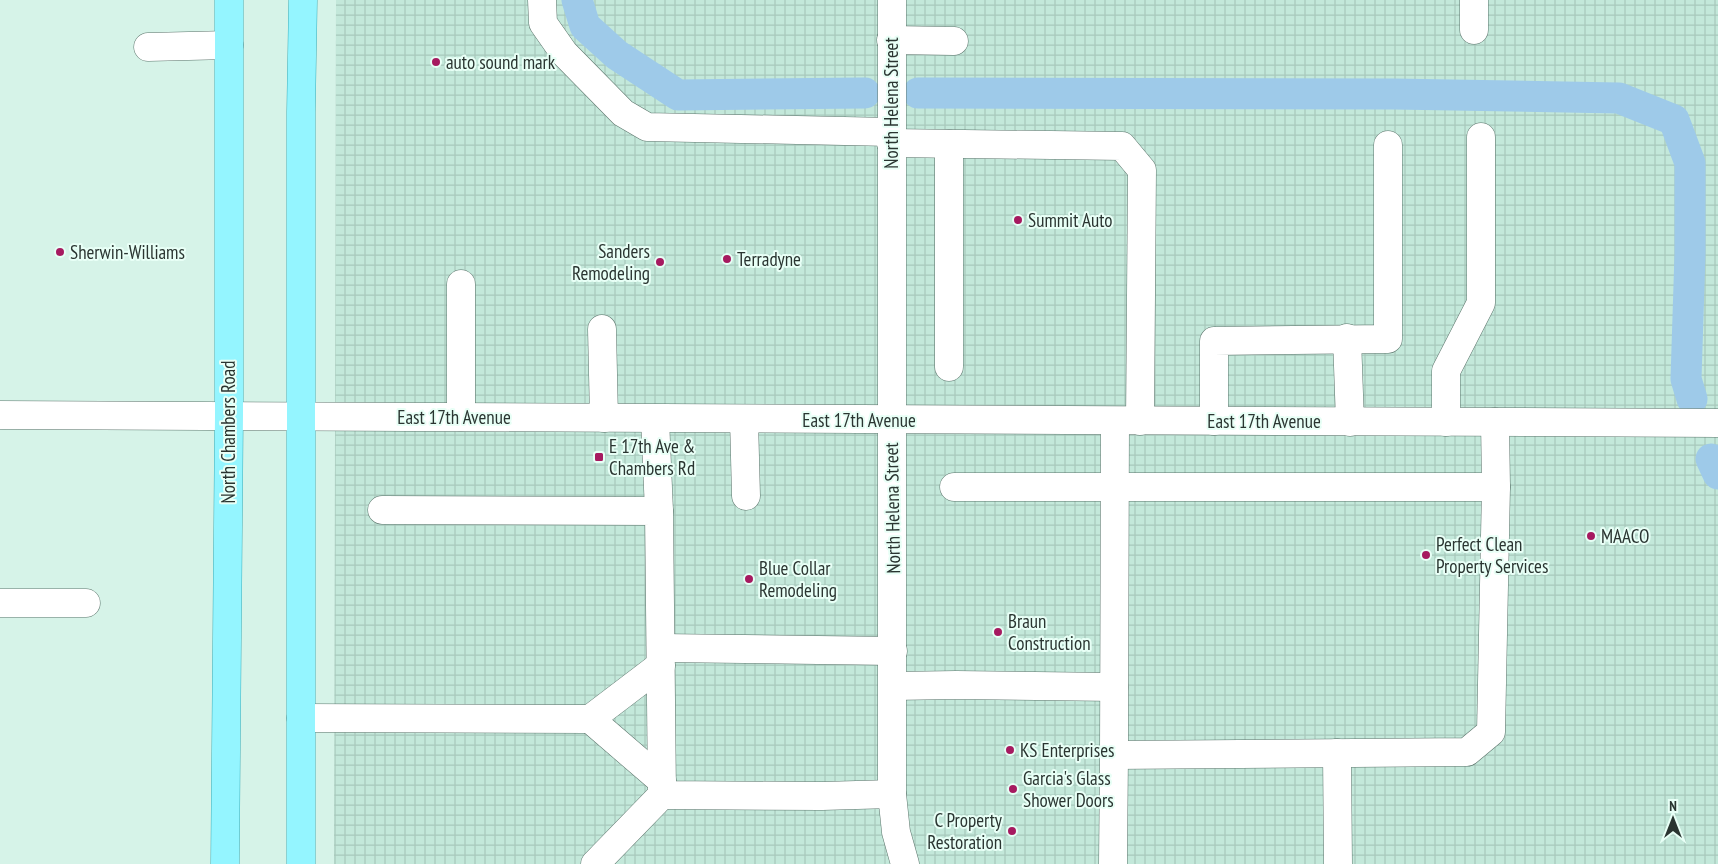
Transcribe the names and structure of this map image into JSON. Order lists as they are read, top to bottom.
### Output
{
  "streets": {
    "main road": ["North Chambers Road"],
    "street": ["North Helena Street", "East 17th Avenue"]
  },
  "crossings": [
    ["North Helena Street", "East 17th Avenue"],
    ["East 17th Avenue", "North Chambers Road"]
  ],
  "places": {
    "other": [
      "auto sound mark",
      "Summit Auto",
      "Sherwin-Williams",
      "Terradyne",
      "Sanders Remodeling",
      "MAACO",
      "Perfect Clean Property Services",
      "Blue Collar Remodeling",
      "Braun Construction",
      "KS Enterprises",
      "Garcia's Glass Shower Doors",
      "C Property Restoration"
    ],
    "transit": ["E 17th Ave & Chambers Rd"]
  },
  "north": "top"
}
